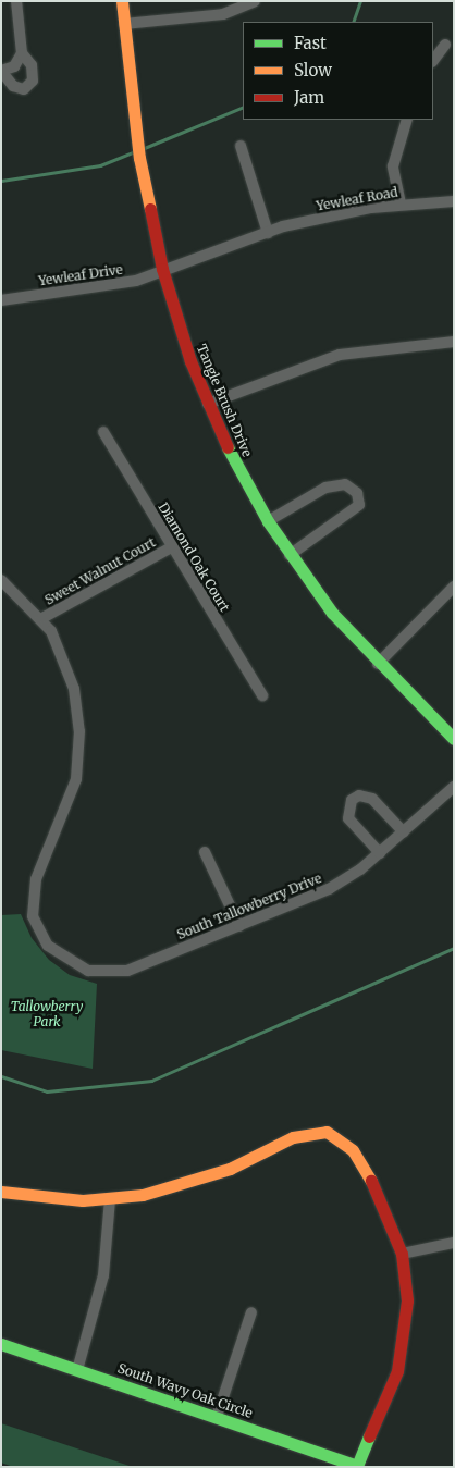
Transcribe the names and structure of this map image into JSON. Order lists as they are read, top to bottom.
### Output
{
  "streets": {
    "street": [
      "Yewleaf Road",
      "Yewleaf Drive",
      "Tangle Brush Drive",
      "Diamond Oak Court",
      "Sweet Walnut Court",
      "South Tallowberry Drive",
      "South Wavy Oak Circle"
    ]
  },
  "crossings": [
    ["Yewleaf Road", "Yewleaf Drive"],
    ["Yewleaf Road", "Tangle Brush Drive"],
    ["Yewleaf Drive", "Tangle Brush Drive"],
    ["Diamond Oak Court", "Sweet Walnut Court"],
    ["Sweet Walnut Court", "South Tallowberry Drive"]
  ],
  "parks": ["Tallowberry Park"],
  "legend": ["Fast", "Slow", "Jam"]
}
